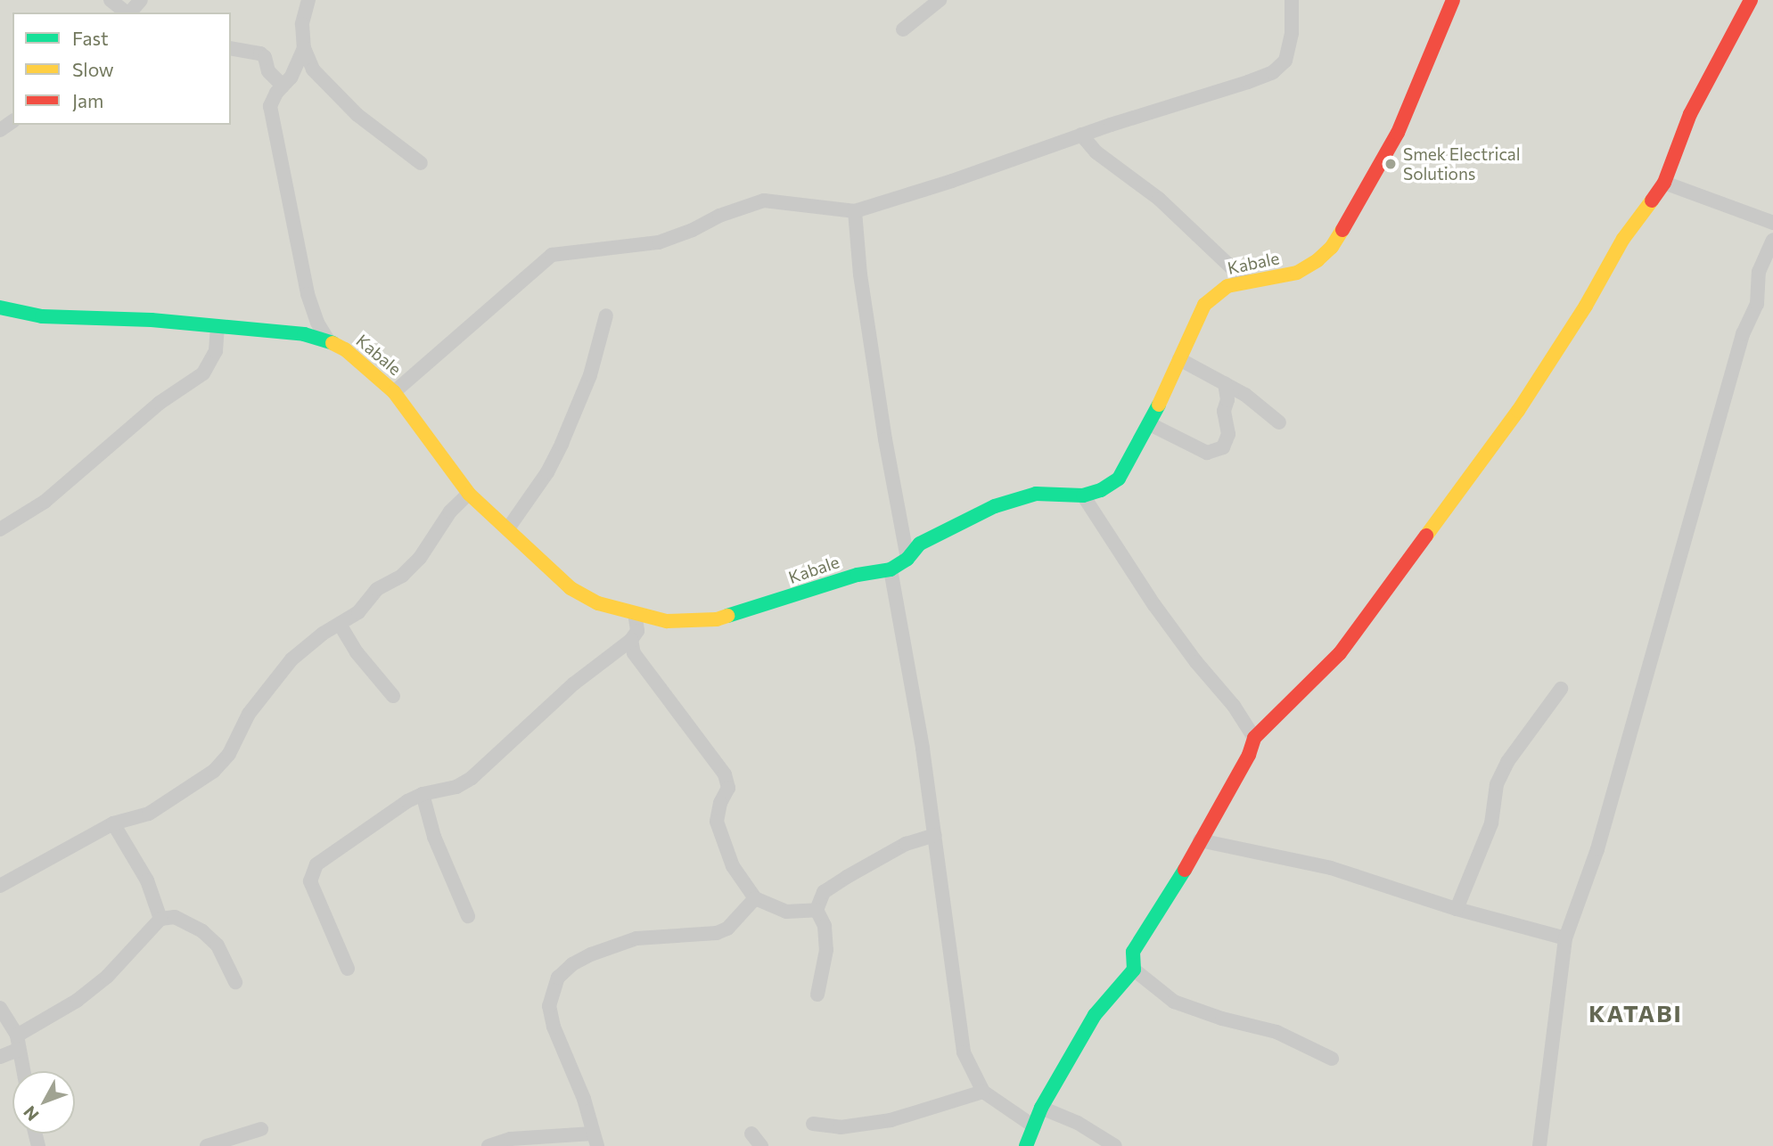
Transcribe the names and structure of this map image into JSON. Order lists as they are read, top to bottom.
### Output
{
  "streets": {
    "street": ["Kabale"]
  },
  "districts": ["KATABI"],
  "places": ["Smek Electrical Solutions"],
  "legend": ["Fast", "Slow", "Jam"],
  "north": "bottom left"
}
